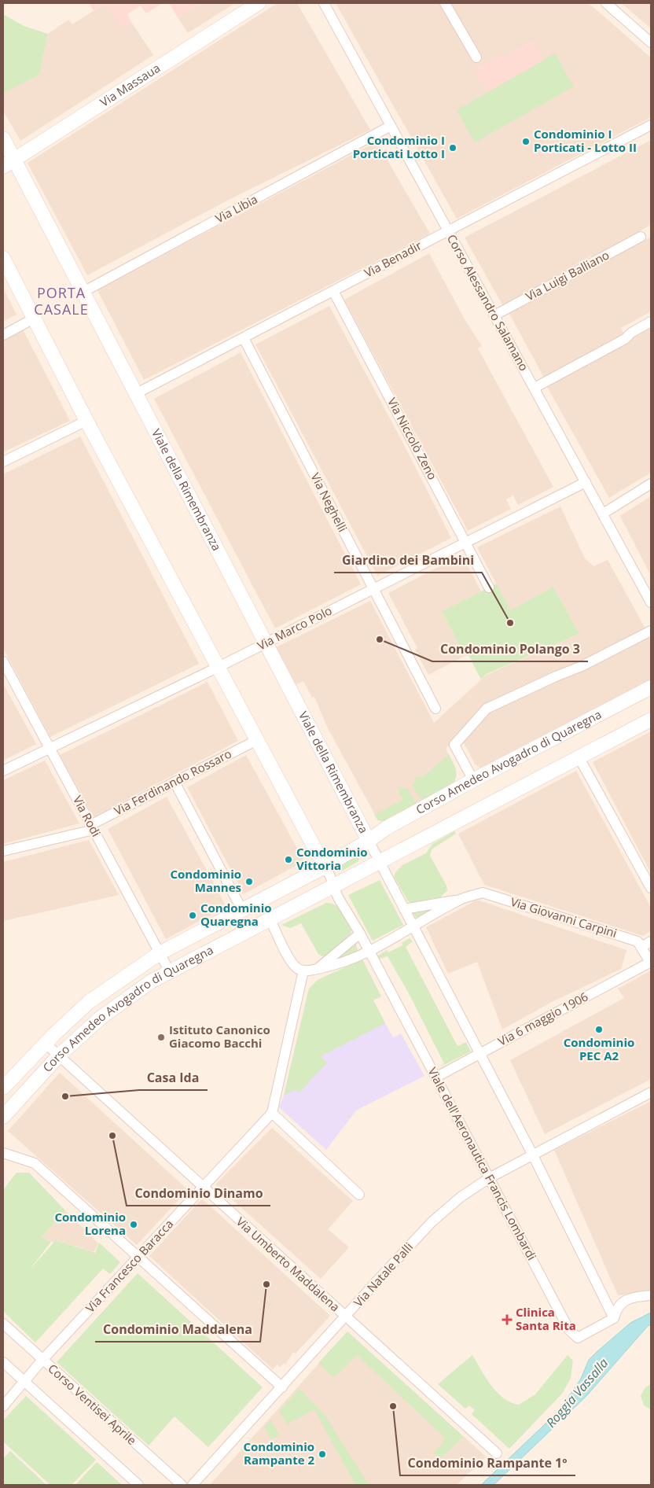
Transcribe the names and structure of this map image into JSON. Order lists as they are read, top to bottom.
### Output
{
  "streets": {
    "street": [
      "Via Massaua",
      "Via Libia",
      "Via Benadir",
      "Via Luigi Balliano",
      "Corso Alessandro Salamano",
      "Via Niccolò Zeno",
      "Viale della Rimembranza",
      "Via Neghelli",
      "Via Marco Polo",
      "Corso Amedeo Avogadro di Quaregna",
      "Via Ferdinando Rossaro",
      "Via Rodi",
      "Via Giovanni Carpini",
      "Via 6 maggio 1906",
      "Viale dell'Aeronautica Francis Lombardi",
      "Via Umberto Maddalena",
      "Via Francesco Baracca",
      "Via Natale Palli",
      "Corso Ventisei Aprile"
    ]
  },
  "crossings": [
    ["Via Massaua", "Viale della Rimembranza"],
    ["Via Libia", "Corso Alessandro Salamano"],
    ["Via Libia", "Viale della Rimembranza"],
    ["Via Benadir", "Corso Alessandro Salamano"],
    ["Via Benadir", "Via Niccolò Zeno"],
    ["Via Benadir", "Viale della Rimembranza"],
    ["Via Benadir", "Via Neghelli"],
    ["Via Luigi Balliano", "Corso Alessandro Salamano"],
    ["Corso Alessandro Salamano", "Via Marco Polo"],
    ["Via Niccolò Zeno", "Via Marco Polo"],
    ["Viale della Rimembranza", "Via Marco Polo"],
    ["Viale della Rimembranza", "Corso Amedeo Avogadro di Quaregna"],
    ["Via Neghelli", "Via Marco Polo"],
    ["Via Marco Polo", "Via Rodi"],
    ["Corso Amedeo Avogadro di Quaregna", "Via Rodi"],
    ["Corso Amedeo Avogadro di Quaregna", "Viale dell'Aeronautica Francis Lombardi"],
    ["Corso Amedeo Avogadro di Quaregna", "Via Umberto Maddalena"],
    ["Via Ferdinando Rossaro", "Via Rodi"],
    ["Via Giovanni Carpini", "Via 6 maggio 1906"],
    ["Via 6 maggio 1906", "Viale dell'Aeronautica Francis Lombardi"],
    ["Viale dell'Aeronautica Francis Lombardi", "Via Natale Palli"],
    ["Via Umberto Maddalena", "Via Francesco Baracca"],
    ["Via Umberto Maddalena", "Via Natale Palli"],
    ["Via Francesco Baracca", "Corso Ventisei Aprile"]
  ],
  "districts": ["PORTA CASALE"],
  "water": ["Roggia Vassalla"],
  "places": {
    "other": [
      "Condominio I Porticati - Lotto II",
      "Condominio I Porticati Lotto I",
      "Giardino dei Bambini",
      "Condominio Polango 3",
      "Condominio Vittoria",
      "Condominio Mannes",
      "Condominio Quaregna",
      "Condominio PEC A2",
      "Istituto Canonico Giacomo Bacchi",
      "Casa Ida",
      "Condominio Dinamo",
      "Condominio Lorena",
      "Condominio Maddalena",
      "Condominio Rampante 1º",
      "Condominio Rampante 2"
    ],
    "health": ["Clinica Santa Rita"]
  }
}
